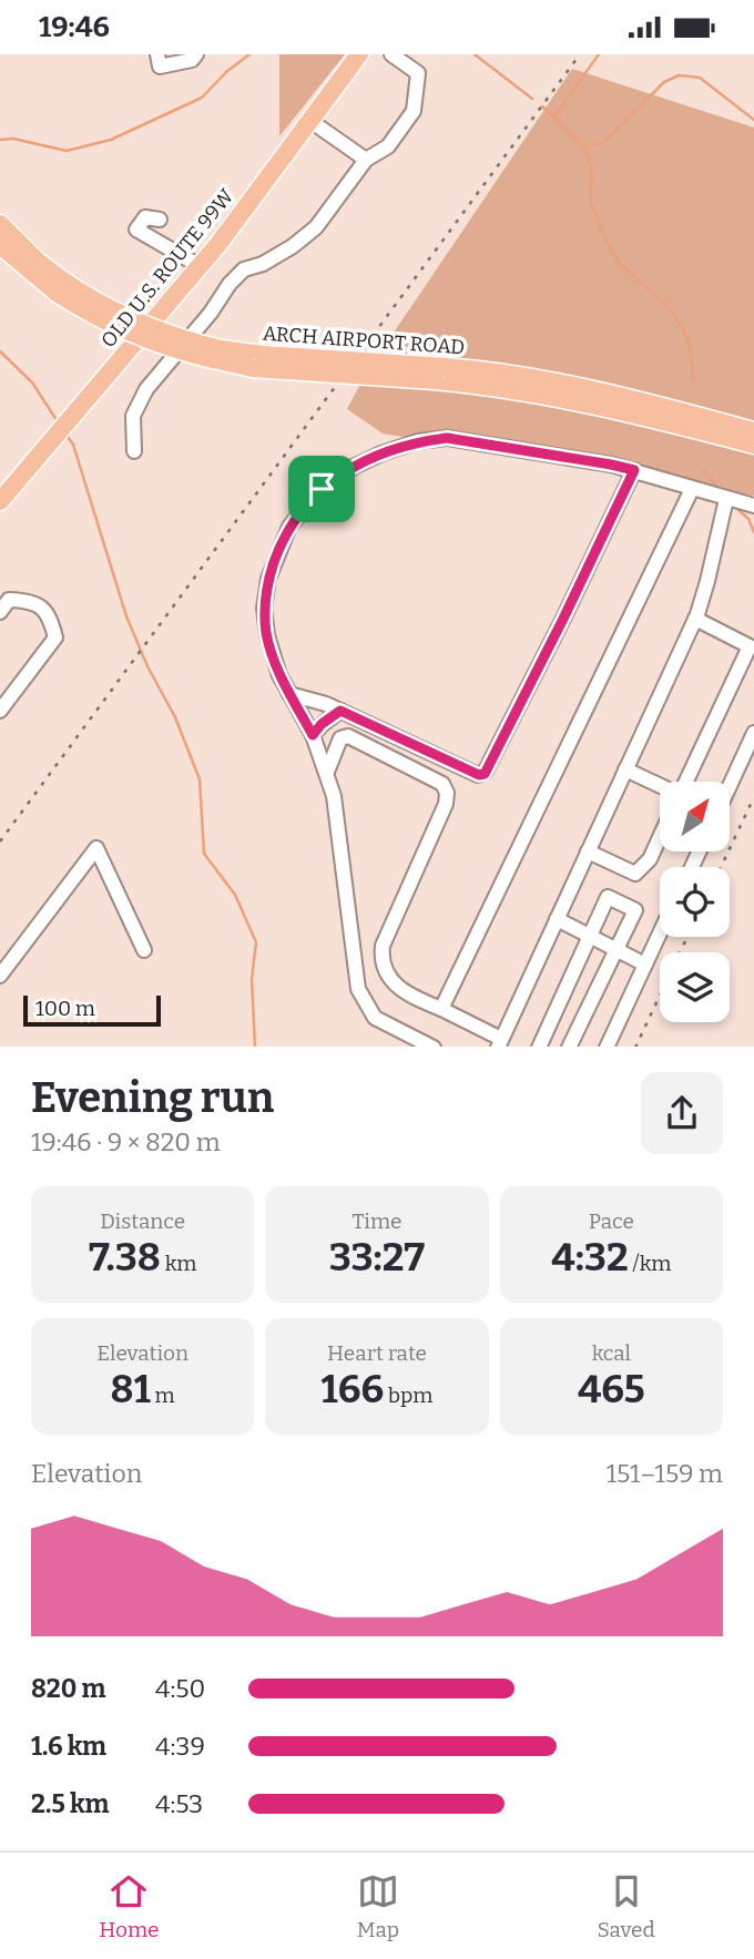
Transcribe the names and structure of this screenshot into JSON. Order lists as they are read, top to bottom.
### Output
{
  "streets": {
    "main road": ["OLD U.S. ROUTE 99W", "ARCH AIRPORT ROAD"]
  },
  "scale_bar": "100 m",
  "north": "top right",
  "page": {
    "status": "19:46",
    "scale": "100 m",
    "heading": ["Evening run", "19:46 · 9 × 820 m"],
    "stats": [
      ["Distance", "7.38 km"],
      ["Time", "33:27"],
      ["Pace", "4:32 /km"],
      ["Elevation", "81 m"],
      ["Heart rate", "166 bpm"],
      ["kcal", "465"]
    ],
    "chart": ["Elevation", "151–159 m"],
    "list": [
      {
        "name": "820 m",
        "note": "4:50"
      },
      {
        "name": "1.6 km",
        "note": "4:39"
      },
      {
        "name": "2.5 km",
        "note": "4:53"
      }
    ],
    "tabs": ["Home", "Map", "Saved"]
  }
}
